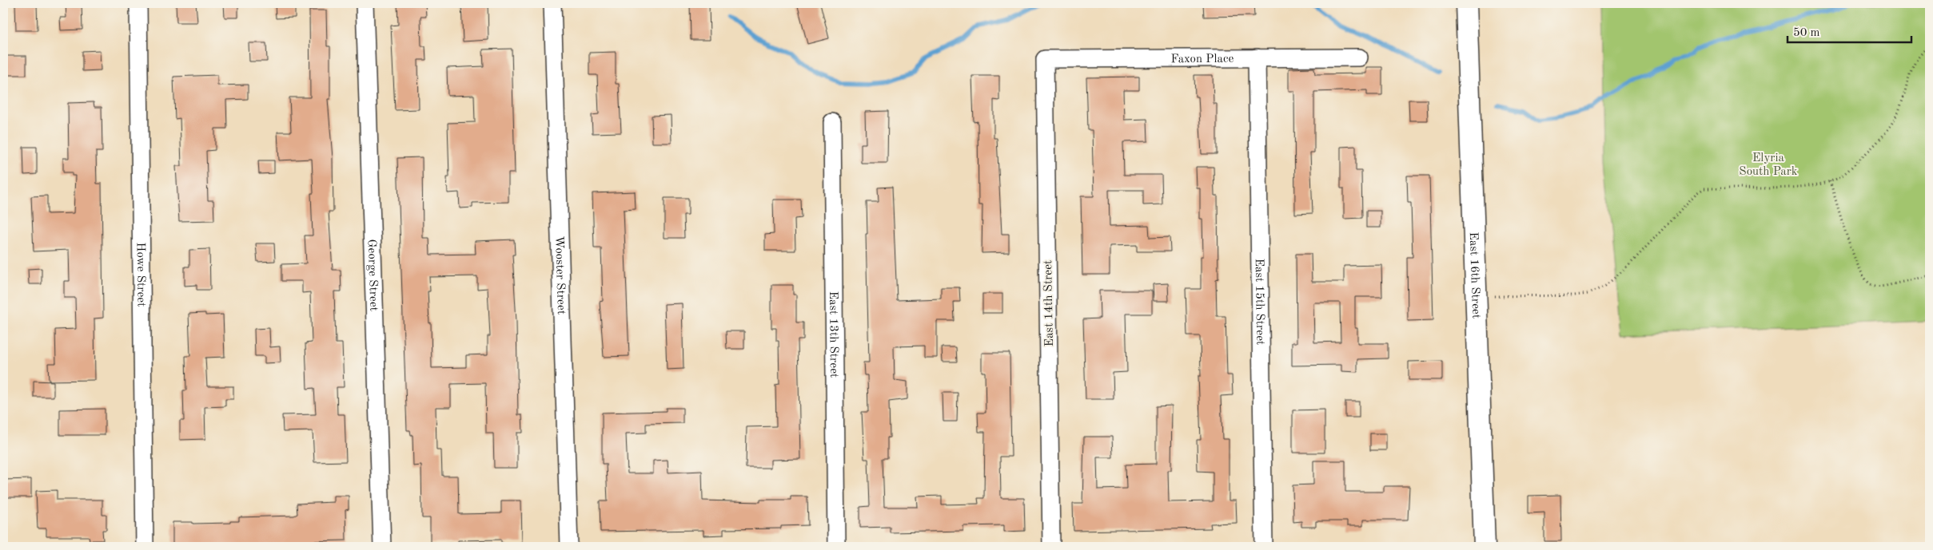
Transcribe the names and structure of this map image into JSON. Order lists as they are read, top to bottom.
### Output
{
  "streets": {
    "street": [
      "Faxon Place",
      "Howe Street",
      "George Street",
      "Wooster Street",
      "East 16th Street",
      "East 15th Street",
      "East 14th Street",
      "East 13th Street"
    ]
  },
  "crossings": [
    ["Faxon Place", "East 15th Street"],
    ["Faxon Place", "East 14th Street"]
  ],
  "parks": ["Elyria South Park"],
  "scale_bar": "50 m"
}
